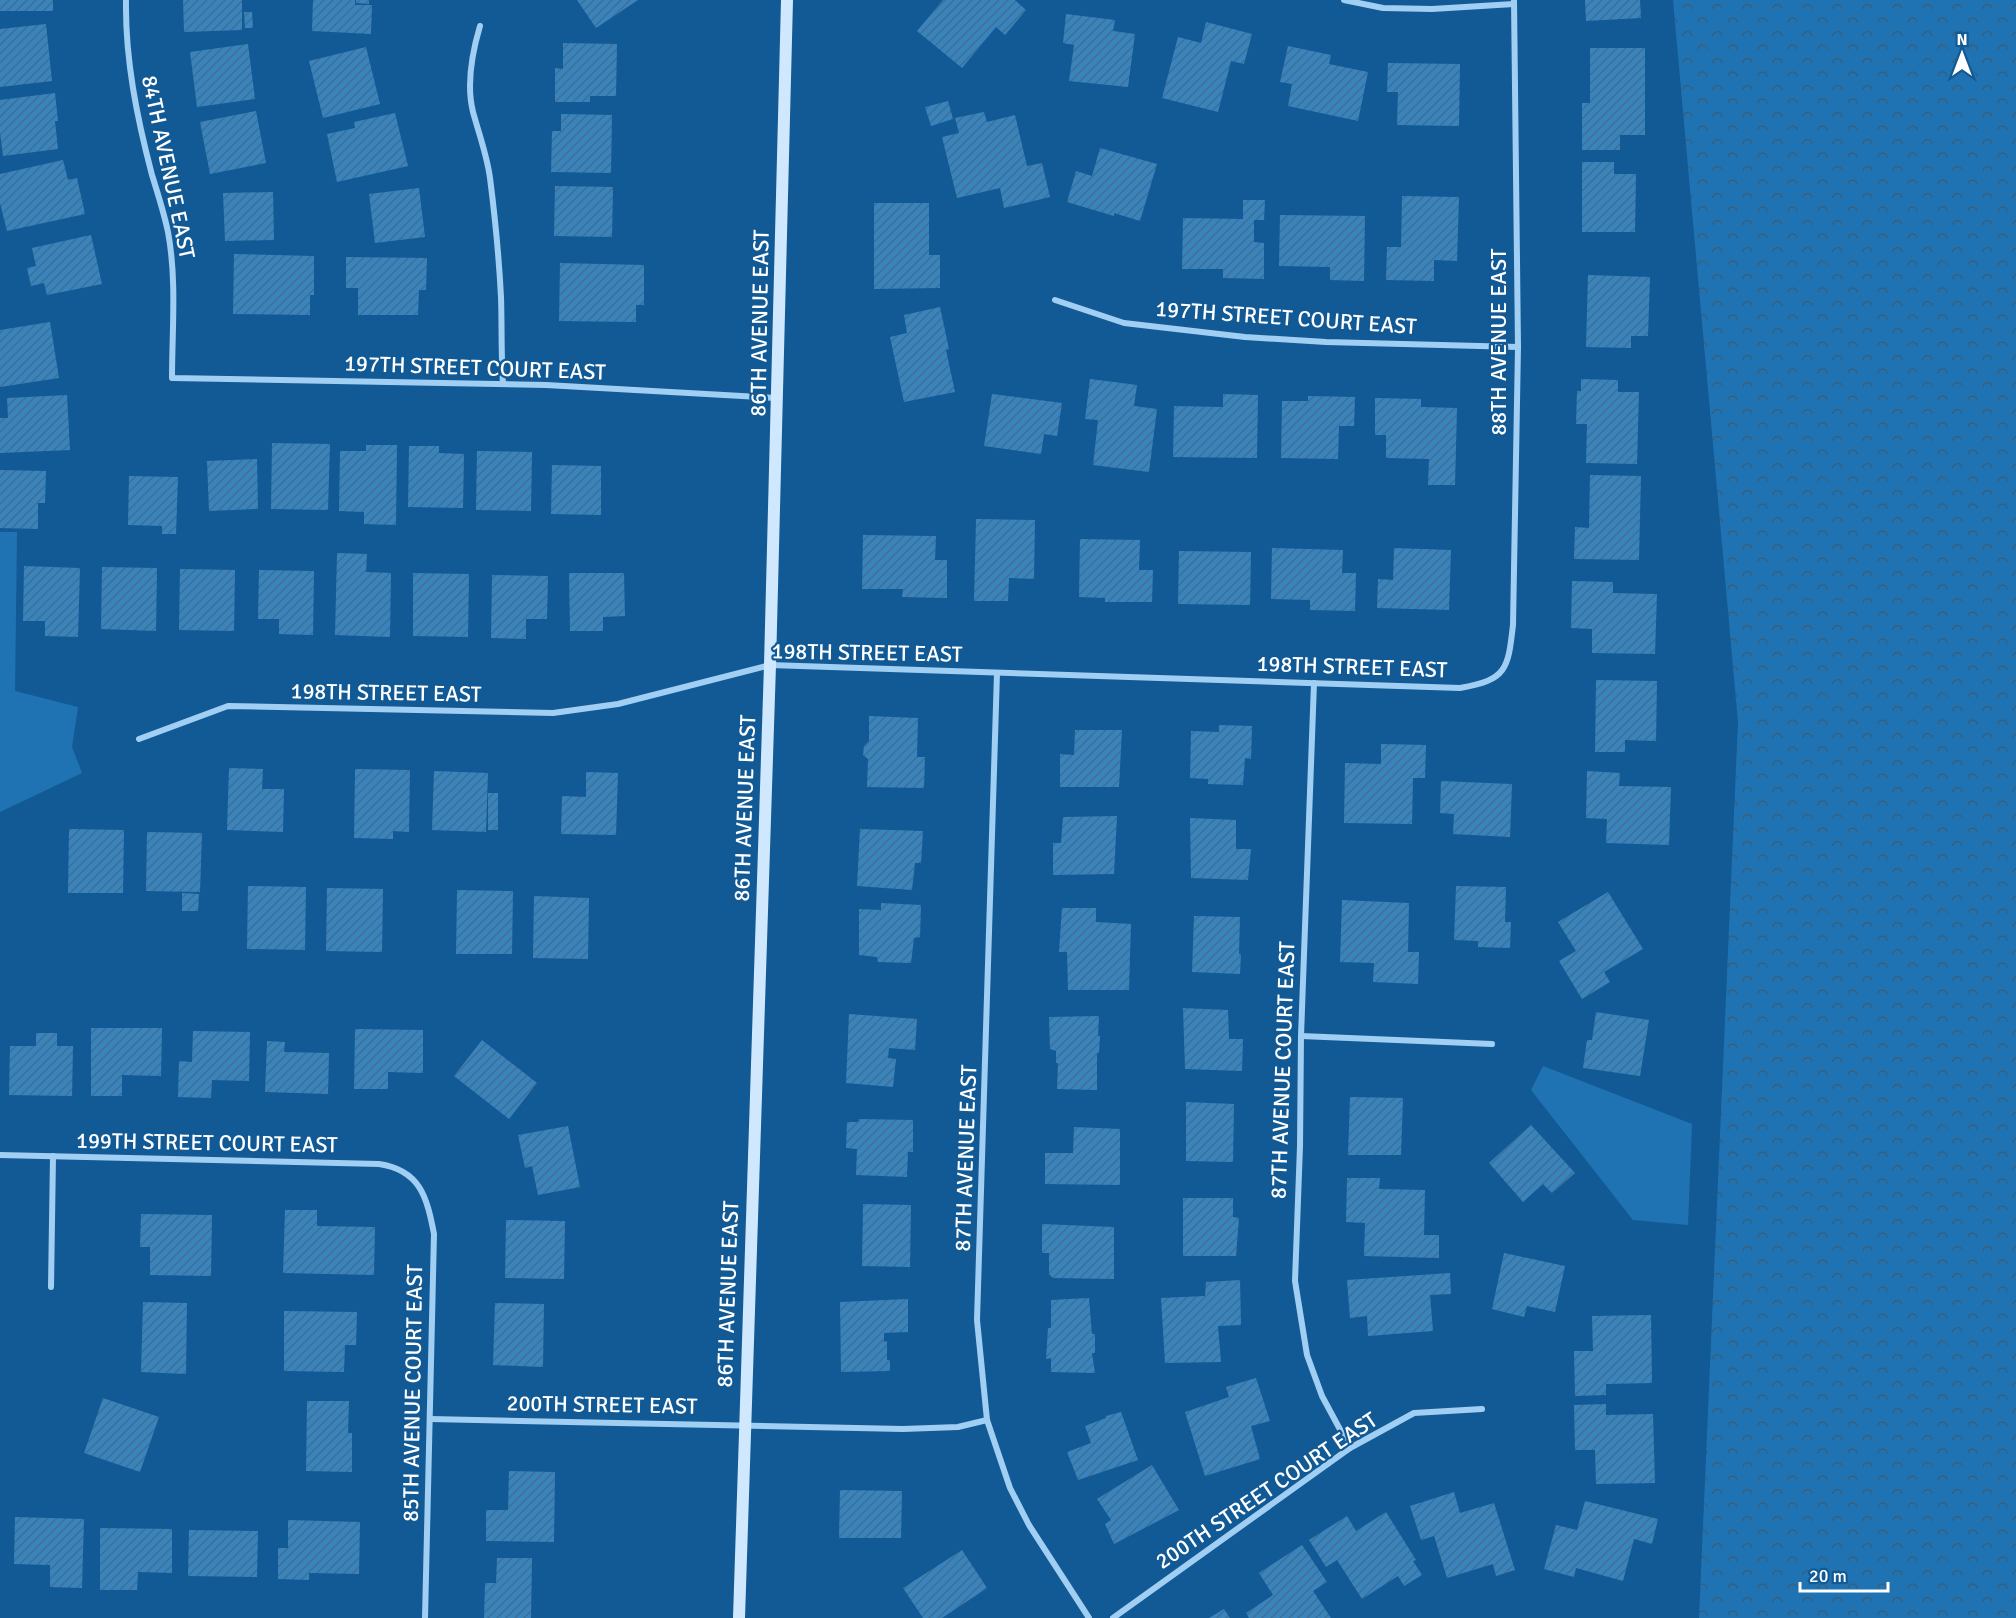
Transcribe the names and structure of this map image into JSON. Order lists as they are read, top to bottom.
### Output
{
  "streets": {
    "street": [
      "84TH AVENUE EAST",
      "197TH STREET COURT EAST",
      "86TH AVENUE EAST",
      "88TH AVENUE EAST",
      "198TH STREET EAST",
      "87TH AVENUE COURT EAST",
      "199TH STREET COURT EAST",
      "87TH AVENUE EAST",
      "85TH AVENUE COURT EAST",
      "200TH STREET EAST",
      "200TH STREET COURT EAST"
    ]
  },
  "crossings": [
    ["84TH AVENUE EAST", "197TH STREET COURT EAST"],
    ["197TH STREET COURT EAST", "86TH AVENUE EAST"],
    ["197TH STREET COURT EAST", "88TH AVENUE EAST"],
    ["86TH AVENUE EAST", "198TH STREET EAST"],
    ["86TH AVENUE EAST", "200TH STREET EAST"],
    ["88TH AVENUE EAST", "198TH STREET EAST"],
    ["198TH STREET EAST", "87TH AVENUE COURT EAST"],
    ["198TH STREET EAST", "87TH AVENUE EAST"],
    ["87TH AVENUE COURT EAST", "200TH STREET COURT EAST"],
    ["199TH STREET COURT EAST", "85TH AVENUE COURT EAST"],
    ["87TH AVENUE EAST", "200TH STREET EAST"],
    ["85TH AVENUE COURT EAST", "200TH STREET EAST"]
  ],
  "scale_bar": "20 m",
  "north": "top"
}
